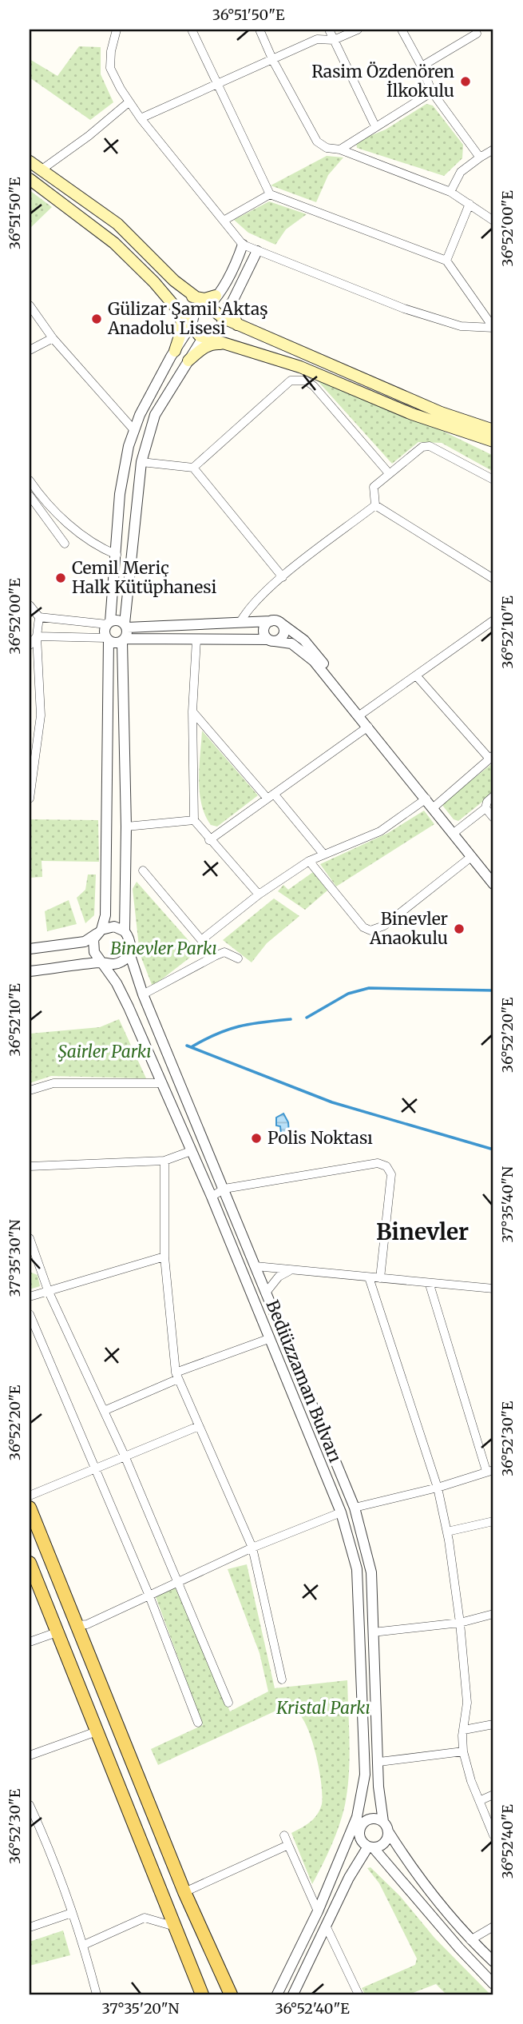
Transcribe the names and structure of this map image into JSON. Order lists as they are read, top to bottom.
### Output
{
  "streets": {
    "street": ["Bediüzzaman Bulvarı"]
  },
  "districts": ["Binevler"],
  "parks": ["Binevler Parkı", "Şairler Parkı", "Kristal Parkı"],
  "places": [
    "Rasim Özdenören İlkokulu",
    "Gülizar Şamil Aktaş Anadolu Lisesi",
    "Cemil Meriç Halk Kütüphanesi",
    "Binevler Anaokulu",
    "Polis Noktası"
  ],
  "coordinates": [
    "36°51'50\"E",
    "36°52'00\"E",
    "36°52'10\"E",
    "36°52'20\"E",
    "37°35'40\"N",
    "37°35'30\"N",
    "36°52'30\"E",
    "36°52'40\"E",
    "37°35'20\"N"
  ]
}
